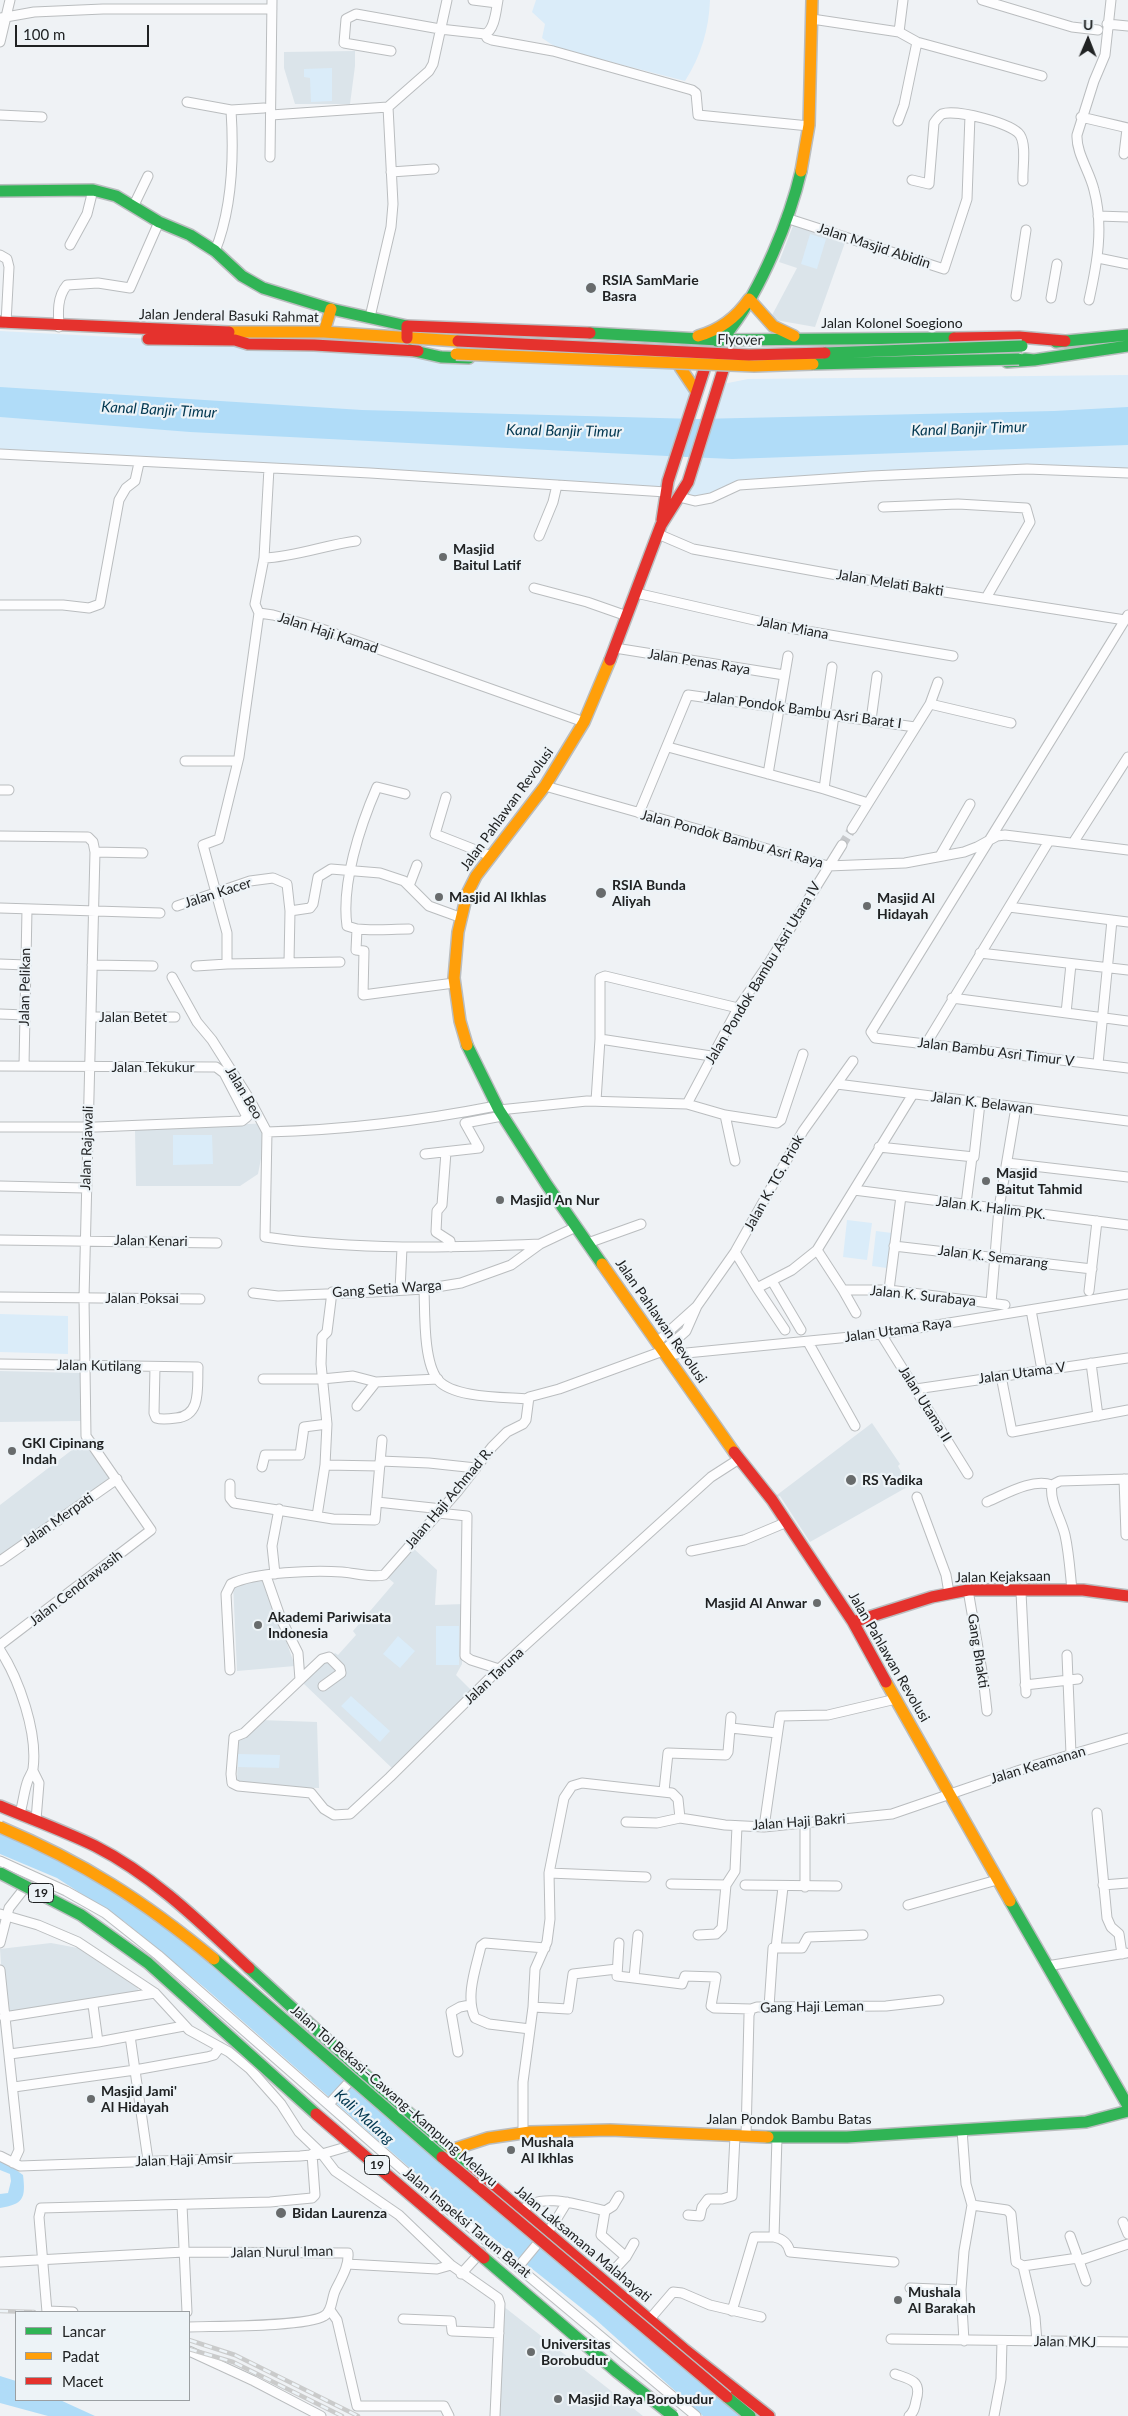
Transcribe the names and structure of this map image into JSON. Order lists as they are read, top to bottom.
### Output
{
  "streets": {
    "main road": [
      "Jalan Jenderal Basuki Rahmat",
      "Jalan Kolonel Soegiono",
      "Flyover",
      "Jalan Pahlawan Revolusi",
      "Jalan Kejaksaan",
      "19",
      "Jalan Tol Bekasi–Cawang–Kampung Melayu",
      "Jalan Pondok Bambu Batas",
      "Jalan Laksamana Malahayati"
    ],
    "street": [
      "Jalan Masjid Abidin",
      "Jalan Melati Bakti",
      "Jalan Miana",
      "Jalan Haji Kamad",
      "Jalan Penas Raya",
      "Jalan Pondok Bambu Asri Barat I",
      "Jalan Pondok Bambu Asri Raya",
      "Jalan Kacer",
      "Jalan Pondok Bambu Asri Utara IV",
      "Jalan Pelikan",
      "Jalan Betet",
      "Jalan Bambu Asri Timur V",
      "Jalan Tekukur",
      "Jalan Beo",
      "Jalan K. Belawan",
      "Jalan Rajawali",
      "Jalan K. TG. Priok",
      "Jalan K. Halim PK.",
      "Jalan Kenari",
      "Jalan K. Semarang",
      "Gang Setia Warga",
      "Jalan K. Surabaya",
      "Jalan Poksai",
      "Jalan Utama Raya",
      "Jalan Kutilang",
      "Jalan Utama V",
      "Jalan Utama II",
      "Jalan Haji Achmad R.",
      "Jalan Merpati",
      "Jalan Cendrawasih",
      "Gang Bhakti",
      "Jalan Taruna",
      "Jalan Keamanan",
      "Jalan Haji Bakri",
      "Gang Haji Leman",
      "Jalan Haji Amsir",
      "Jalan Inspeksi Tarum Barat",
      "Jalan Nurul Iman",
      "Jalan MKJ"
    ]
  },
  "crossings": [
    ["Jalan Masjid Abidin", "Jalan Pahlawan Revolusi"],
    ["Jalan Jenderal Basuki Rahmat", "Flyover"],
    ["Jalan Jenderal Basuki Rahmat", "Jalan Pahlawan Revolusi"],
    ["Jalan Kolonel Soegiono", "Flyover"],
    ["Jalan Kolonel Soegiono", "Jalan Pahlawan Revolusi"],
    ["Jalan Melati Bakti", "Jalan Pahlawan Revolusi"],
    ["Jalan Melati Bakti", "Jalan Pondok Bambu Asri Raya"],
    ["Jalan Melati Bakti", "Jalan Bambu Asri Timur V"],
    ["Jalan Miana", "Jalan Pahlawan Revolusi"],
    ["Jalan Haji Kamad", "Jalan Pahlawan Revolusi"],
    ["Jalan Haji Kamad", "Jalan Kacer"],
    ["Jalan Penas Raya", "Jalan Pahlawan Revolusi"],
    ["Jalan Pahlawan Revolusi", "Jalan Pondok Bambu Asri Raya"],
    ["Jalan Pahlawan Revolusi", "Jalan Beo"],
    ["Jalan Pahlawan Revolusi", "Jalan K. TG. Priok"],
    ["Jalan Pahlawan Revolusi", "Gang Setia Warga"],
    ["Jalan Pahlawan Revolusi", "Jalan Utama Raya"],
    ["Jalan Pahlawan Revolusi", "Jalan Kejaksaan"],
    ["Jalan Pahlawan Revolusi", "Jalan Taruna"],
    ["Jalan Pahlawan Revolusi", "Jalan Keamanan"],
    ["Jalan Pahlawan Revolusi", "Jalan Haji Bakri"],
    ["Jalan Pondok Bambu Asri Raya", "Jalan Pondok Bambu Asri Utara IV"],
    ["Jalan Pelikan", "Jalan Tekukur"],
    ["Jalan Betet", "Jalan Rajawali"],
    ["Jalan Tekukur", "Jalan Beo"],
    ["Jalan Tekukur", "Jalan Rajawali"],
    ["Jalan Beo", "Jalan Rajawali"],
    ["Jalan Beo", "Gang Setia Warga"],
    ["Jalan K. Belawan", "Jalan K. TG. Priok"],
    ["Jalan Rajawali", "Jalan Kenari"],
    ["Jalan Rajawali", "Jalan Poksai"],
    ["Jalan Rajawali", "Jalan Kutilang"],
    ["Jalan Rajawali", "Jalan Merpati"],
    ["Jalan Rajawali", "Jalan Cendrawasih"],
    ["Jalan K. TG. Priok", "Jalan Utama Raya"],
    ["Jalan Utama Raya", "Jalan Utama II"],
    ["Jalan Utama V", "Jalan Utama II"],
    ["Jalan Kejaksaan", "Gang Bhakti"],
    ["Jalan Keamanan", "Jalan Haji Bakri"],
    ["Gang Haji Leman", "Jalan Pondok Bambu Batas"],
    ["Jalan Pondok Bambu Batas", "Jalan Laksamana Malahayati"],
    ["Jalan Haji Amsir", "Jalan Inspeksi Tarum Barat"]
  ],
  "water": ["Kanal Banjir Timur", "Kali Malang"],
  "places": [
    "RSIA SamMarie Basra",
    "Masjid Baitul Latif",
    "RSIA Bunda Aliyah",
    "Masjid Al Ikhlas",
    "Masjid Al Hidayah",
    "Masjid Baitut Tahmid",
    "Masjid An Nur",
    "GKI Cipinang Indah",
    "RS Yadika",
    "Masjid Al Anwar",
    "Akademi Pariwisata Indonesia",
    "Masjid Jami' Al Hidayah",
    "Mushala Al Ikhlas",
    "Bidan Laurenza",
    "Mushala Al Barakah",
    "Universitas Borobudur",
    "Masjid Raya Borobudur"
  ],
  "legend": ["Lancar", "Padat", "Macet"],
  "scale_bar": "100 m",
  "north": "top"
}
